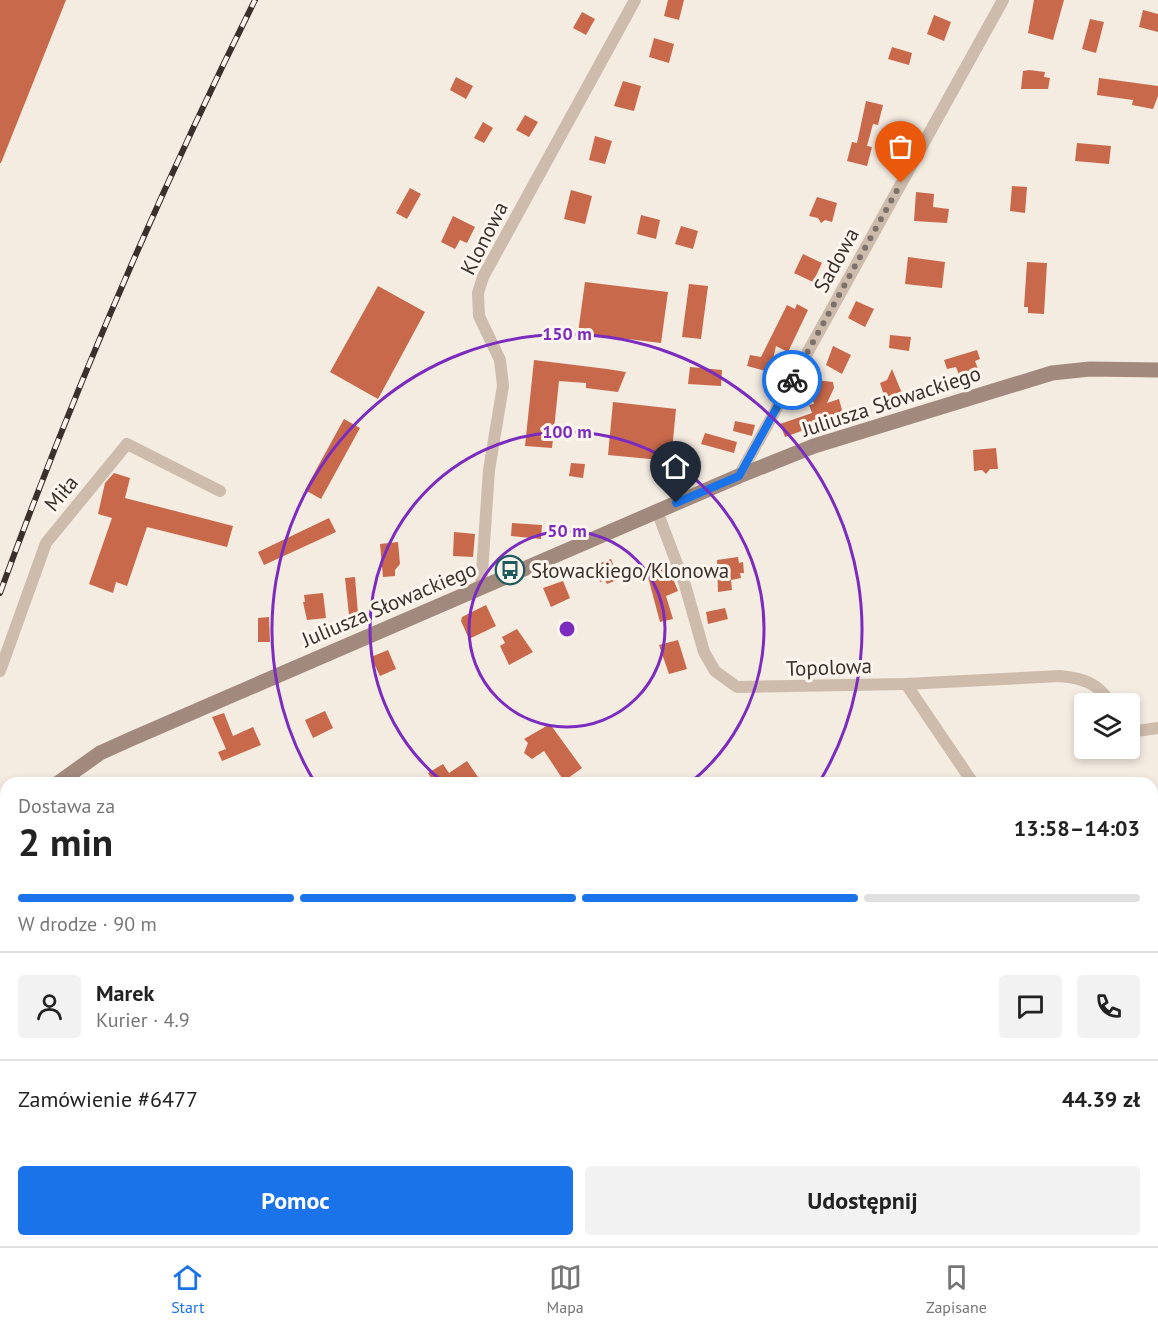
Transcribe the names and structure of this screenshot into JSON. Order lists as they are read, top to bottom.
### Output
{
  "streets": {
    "street": [
      "Klonowa",
      "Sadowa",
      "Juliusza Słowackiego",
      "Miła",
      "Topolowa"
    ]
  },
  "crossings": [
    ["Klonowa", "Juliusza Słowackiego"],
    ["Sadowa", "Juliusza Słowackiego"],
    ["Juliusza Słowackiego", "Topolowa"]
  ],
  "places": {
    "bus stop": ["Słowackiego/Klonowa"]
  },
  "page": {
    "heading": ["2 min", "Dostawa za", "13:58–14:03"],
    "panel": [
      "Marek",
      "Kurier · 4.9",
      "Zamówienie #6477",
      "44.39 zł"
    ],
    "bar": "W drodze · 90 m",
    "buttons": ["Pomoc", "Udostępnij"],
    "tabs": ["Start", "Mapa", "Zapisane"]
  },
  "rings": ["150 m", "100 m", "50 m"]
}
